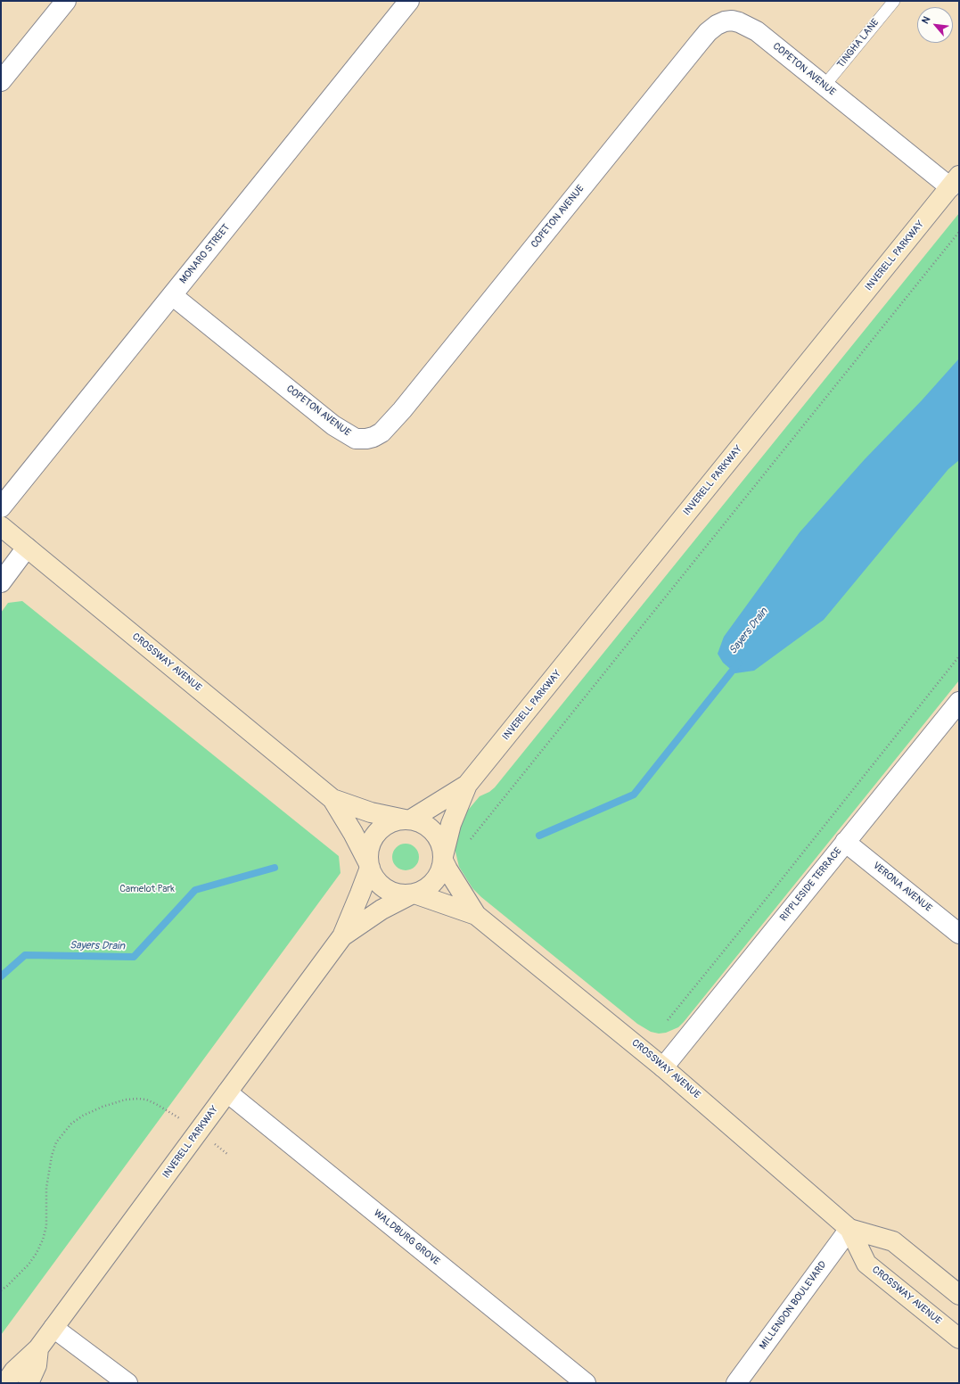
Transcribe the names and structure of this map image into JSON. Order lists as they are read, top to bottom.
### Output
{
  "streets": {
    "street": [
      "COPETON AVENUE",
      "MONARO STREET",
      "INVERELL PARKWAY",
      "CROSSWAY AVENUE",
      "RIPPLESIDE TERRACE",
      "VERONA AVENUE",
      "WALDBURG GROVE",
      "MILLENDON BOULEVARD"
    ],
    "lane": ["TINGHA LANE"]
  },
  "crossings": [
    ["TINGHA LANE", "COPETON AVENUE"],
    ["COPETON AVENUE", "MONARO STREET"],
    ["COPETON AVENUE", "INVERELL PARKWAY"],
    ["INVERELL PARKWAY", "CROSSWAY AVENUE"],
    ["INVERELL PARKWAY", "WALDBURG GROVE"],
    ["CROSSWAY AVENUE", "RIPPLESIDE TERRACE"],
    ["CROSSWAY AVENUE", "MILLENDON BOULEVARD"],
    ["RIPPLESIDE TERRACE", "VERONA AVENUE"]
  ],
  "water": ["Sayers Drain"],
  "parks": ["Camelot Park"],
  "north": "top left"
}
